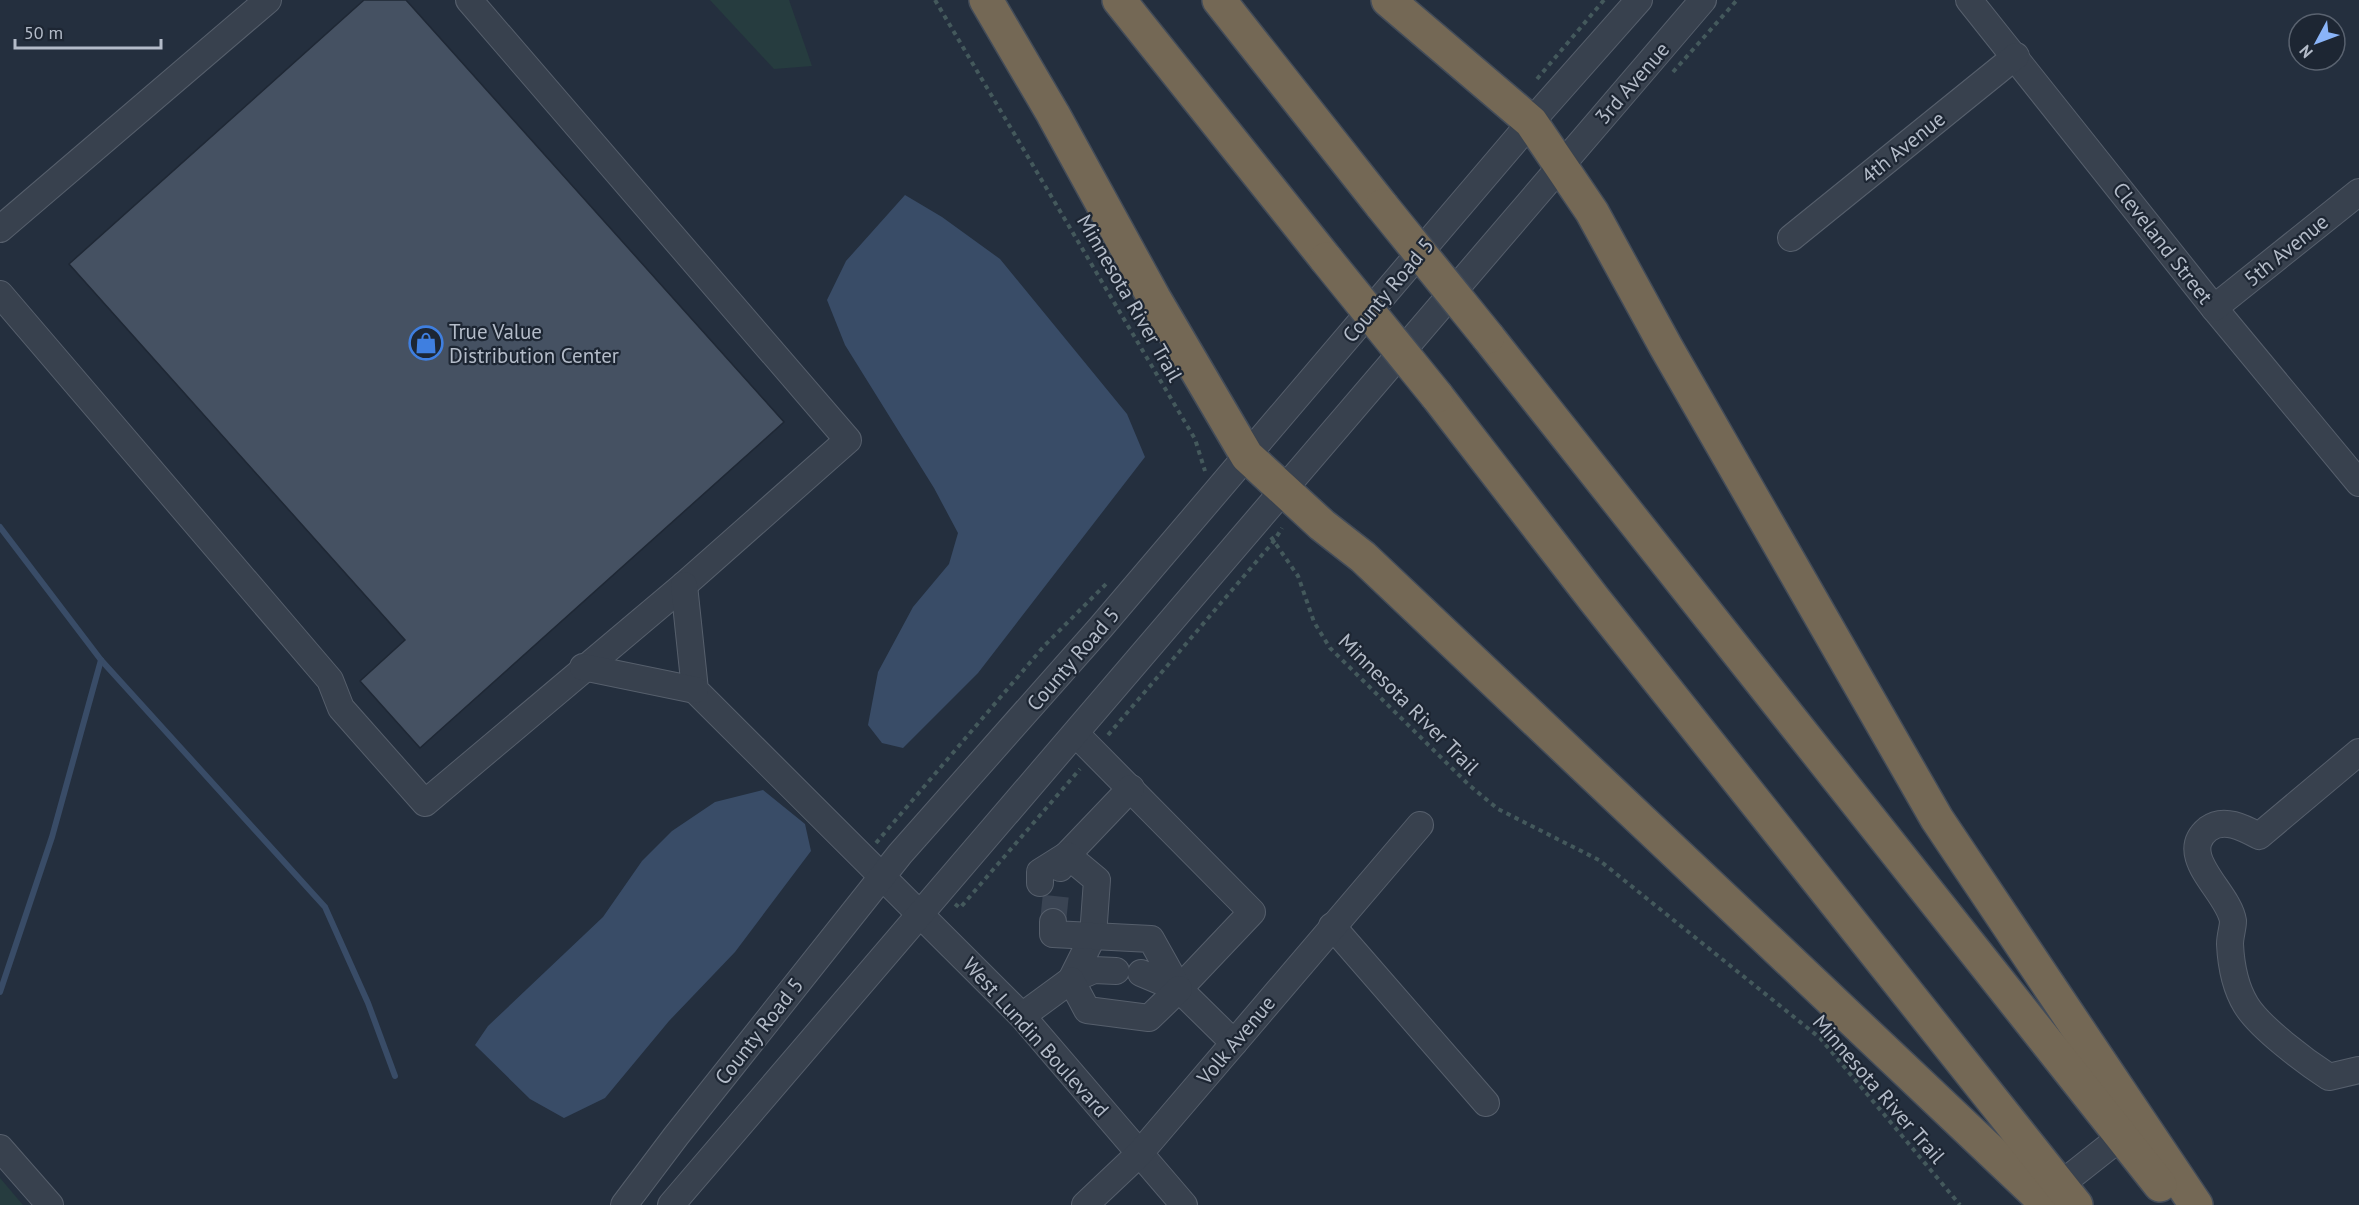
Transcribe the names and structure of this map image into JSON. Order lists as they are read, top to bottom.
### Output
{
  "streets": {
    "street": [
      "3rd Avenue",
      "4th Avenue",
      "Cleveland Street",
      "5th Avenue",
      "County Road 5",
      "West Lundin Boulevard",
      "Volk Avenue"
    ],
    "path": ["Minnesota River Trail"]
  },
  "crossings": [
    ["3rd Avenue", "County Road 5"],
    ["4th Avenue", "Cleveland Street"],
    ["Cleveland Street", "5th Avenue"],
    ["County Road 5", "Minnesota River Trail"],
    ["County Road 5", "West Lundin Boulevard"],
    ["West Lundin Boulevard", "Volk Avenue"]
  ],
  "places": {
    "shop": ["True Value Distribution Center"]
  },
  "scale_bar": "50 m",
  "north": "bottom left"
}
